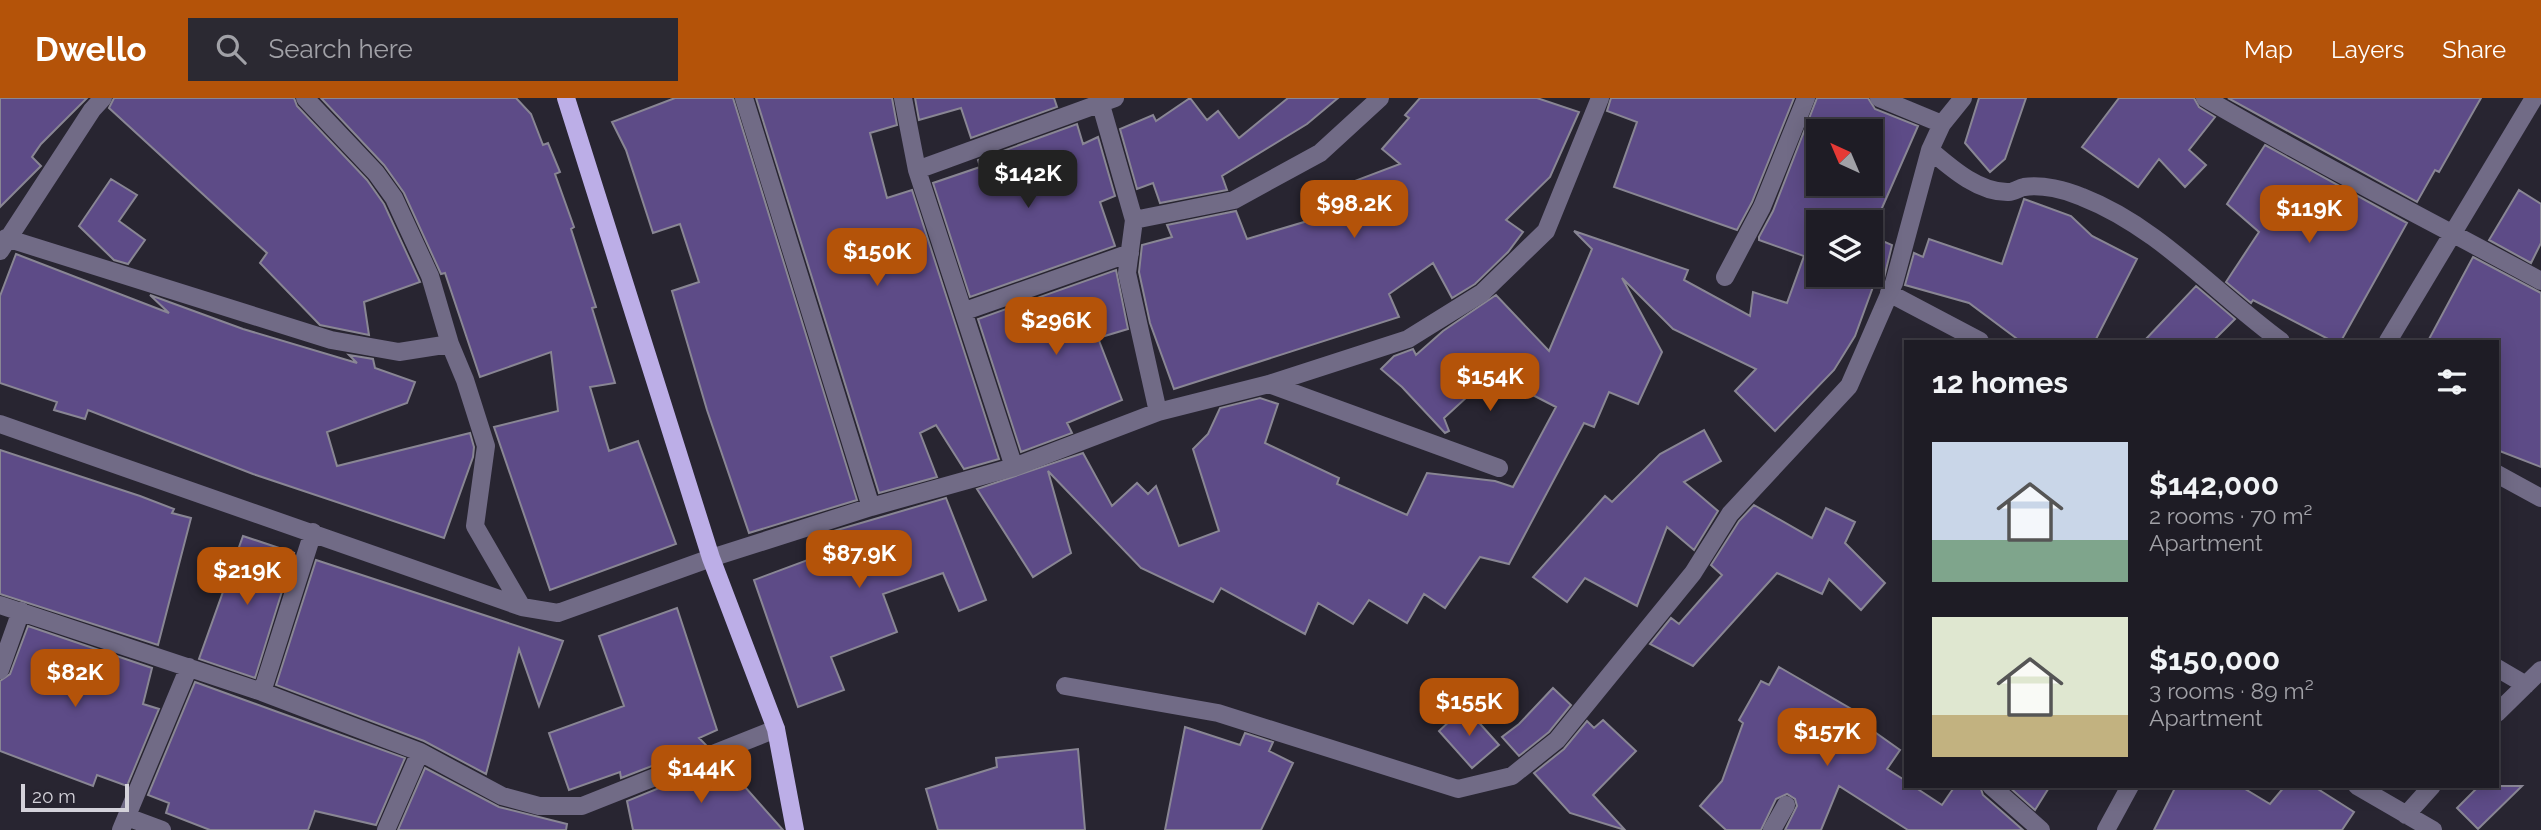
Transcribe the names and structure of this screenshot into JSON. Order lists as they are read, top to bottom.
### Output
{
  "scale_bar": "20 m",
  "north": "top left",
  "page": {
    "header": "Dwello",
    "search": "Search here",
    "nav": ["Map", "Layers", "Share"],
    "price": [
      "$142K",
      "$98.2K",
      "$119K",
      "$150K",
      "$296K",
      "$154K",
      "$87.9K",
      "$219K",
      "$82K",
      "$155K",
      "$157K",
      "$144K"
    ],
    "heading": "12 homes",
    "list": [
      {
        "name": "$142,000",
        "note": "2 rooms · 70 m² · Apartment"
      },
      {
        "name": "$150,000",
        "note": "3 rooms · 89 m² · Apartment"
      }
    ],
    "scale": "20 m"
  }
}
